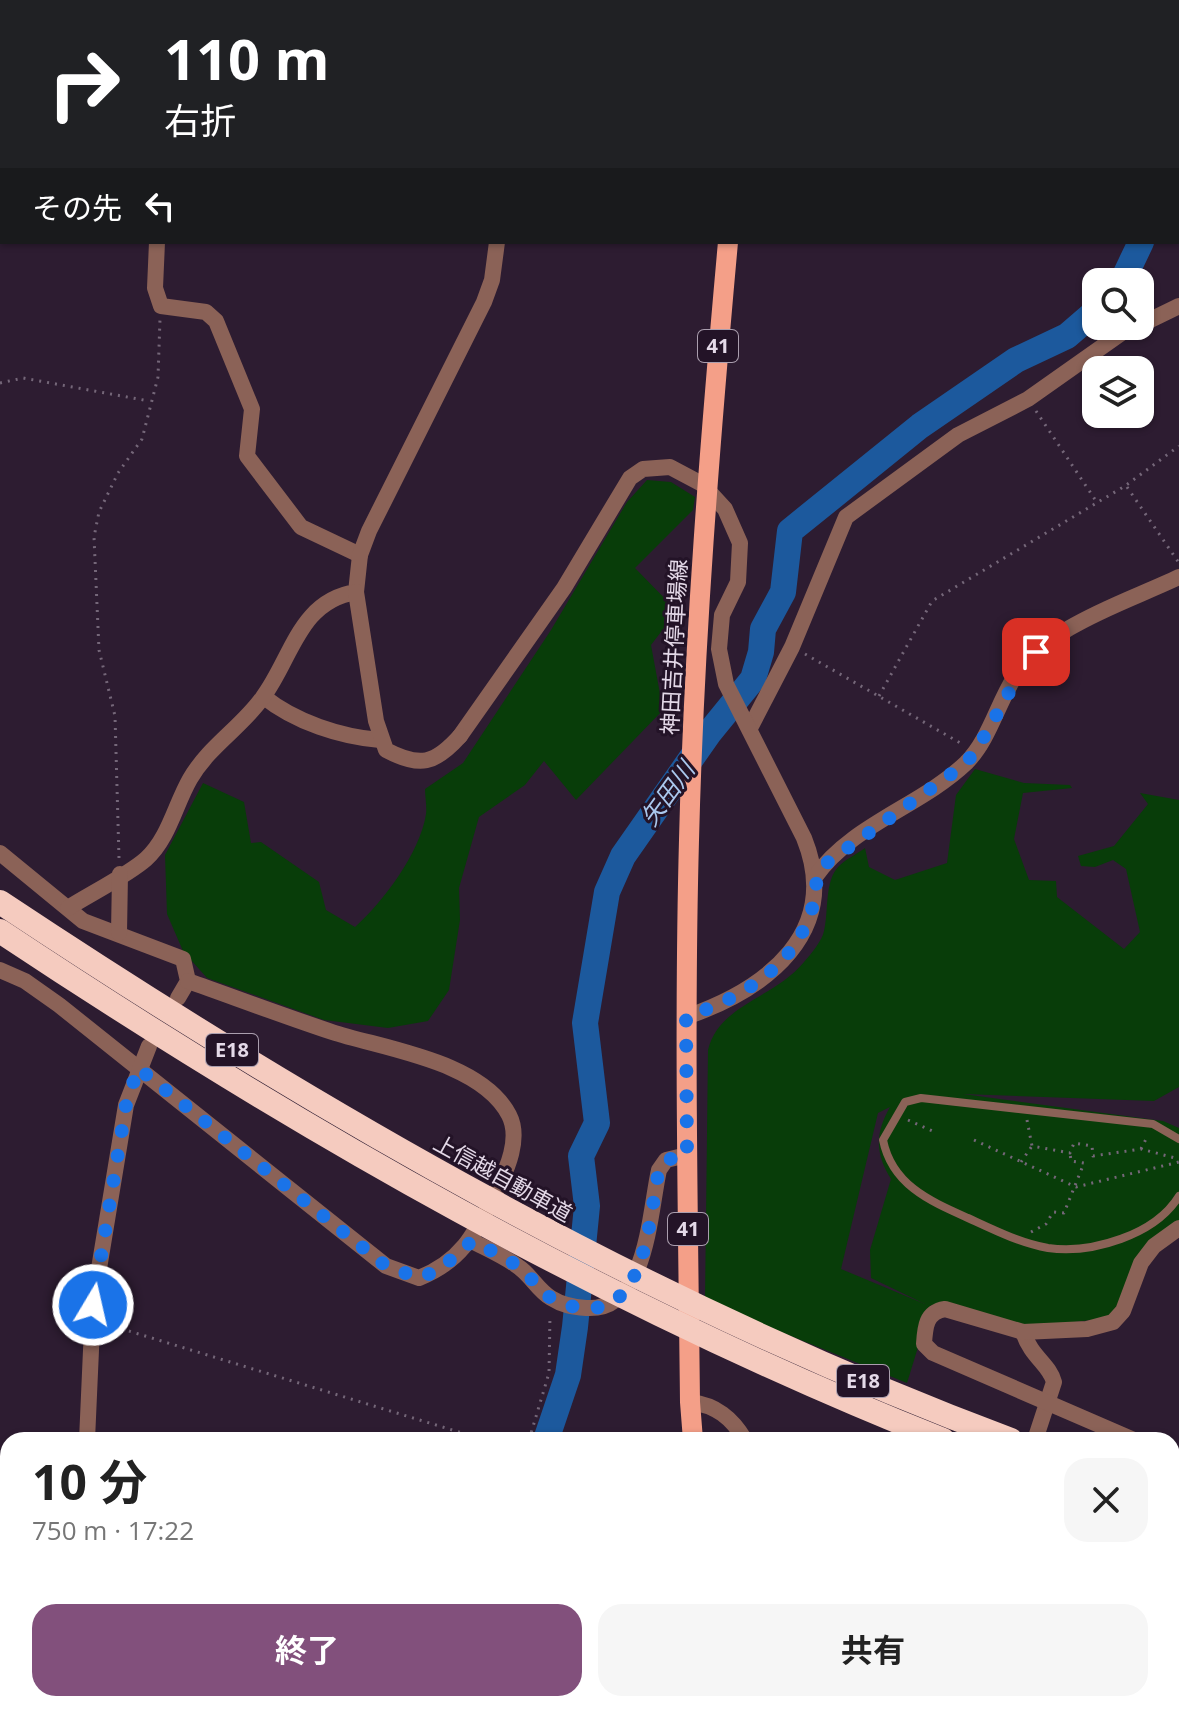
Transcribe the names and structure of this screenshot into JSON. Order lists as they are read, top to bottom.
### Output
{
  "streets": {
    "highway": ["E18", "上信越自動車道"],
    "main road": ["41", "神田吉井停車場線"]
  },
  "water": ["矢田川"],
  "page": {
    "turn": ["110 m", "右折"],
    "then": "その先",
    "heading": ["10 分", "750 m · 17:22"],
    "buttons": ["終了", "共有"]
  }
}
